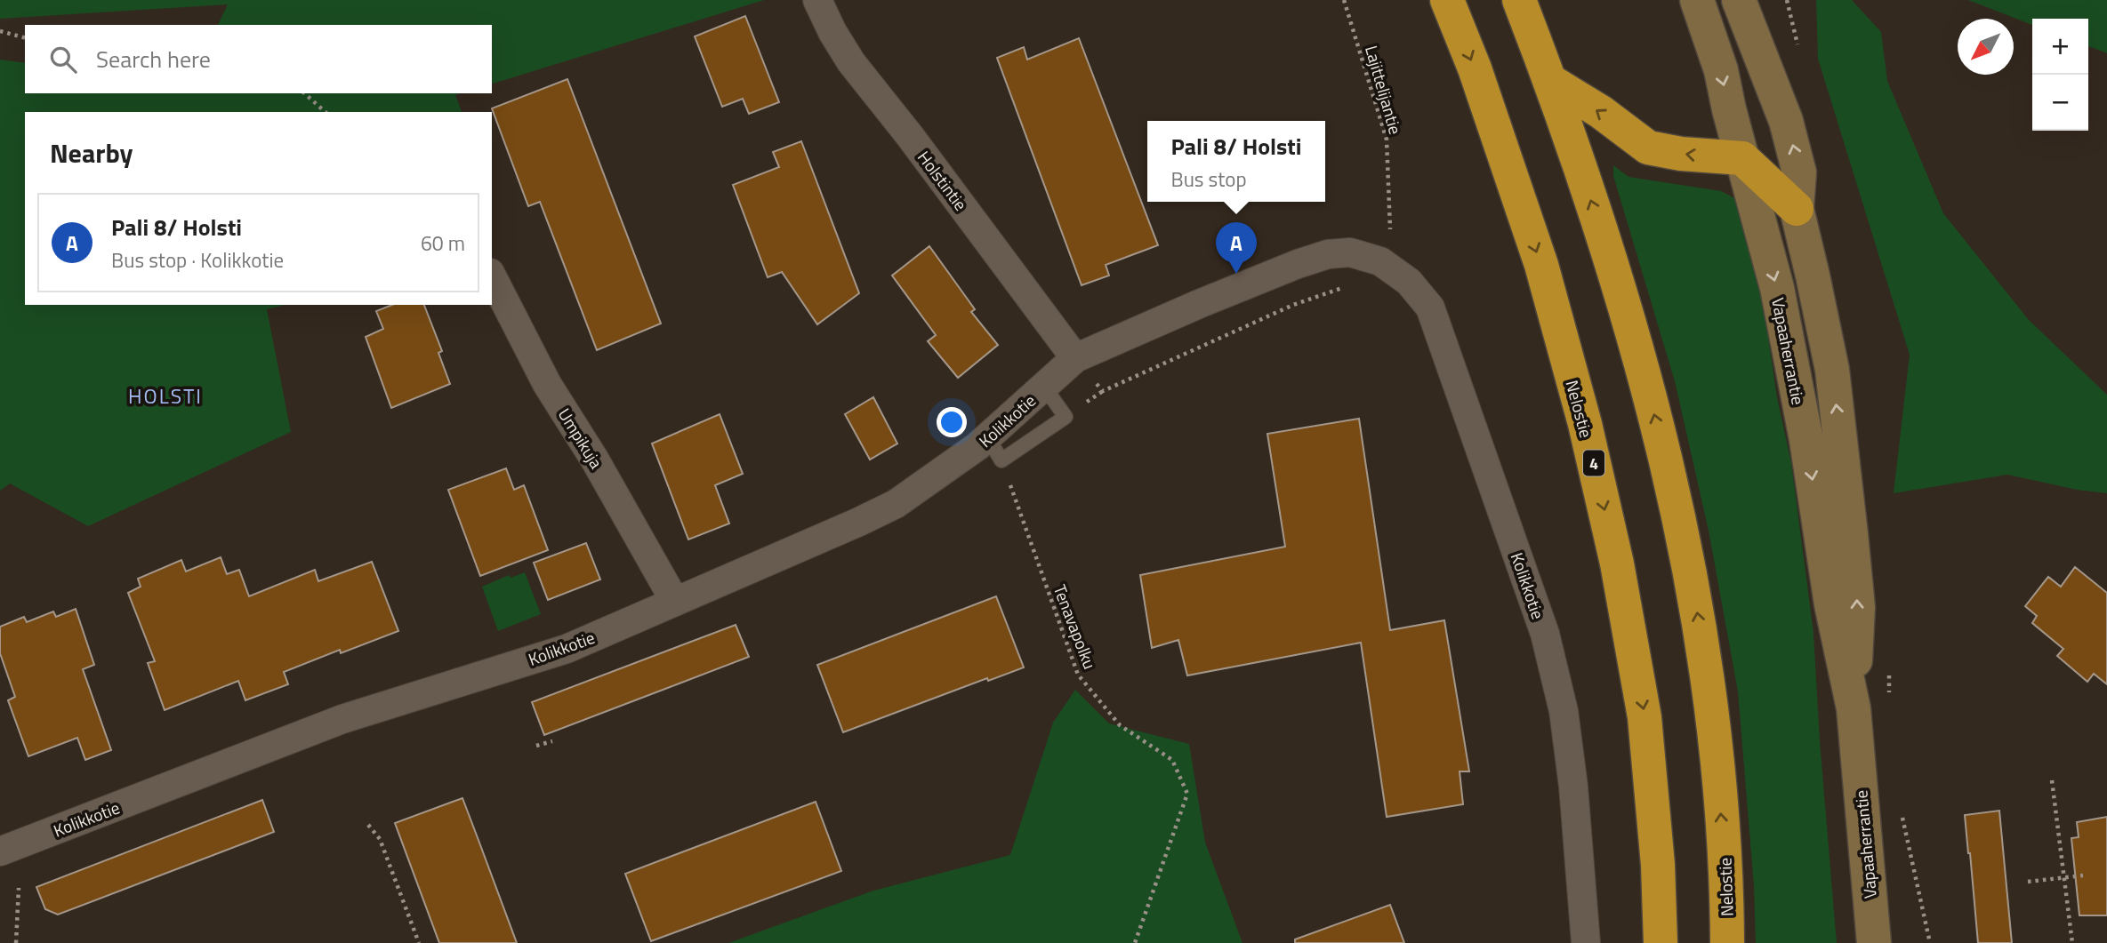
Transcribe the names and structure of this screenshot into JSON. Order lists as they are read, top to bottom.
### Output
{
  "streets": {
    "highway": ["Nelostie", "4"],
    "street": [
      "Holstintie",
      "Vapaaherrantie",
      "Kolikkotie",
      "Umpikuja"
    ],
    "path": ["Lajittelijantie", "Tenavapolku"]
  },
  "crossings": [
    ["Lajittelijantie", "Kolikkotie"],
    ["Holstintie", "Kolikkotie"],
    ["Kolikkotie", "Umpikuja"],
    ["Kolikkotie", "Tenavapolku"]
  ],
  "districts": ["HOLSTI"],
  "north": "bottom left",
  "page": {
    "map_buttons": ["+", "−"],
    "search": "Search here",
    "heading": "Nearby",
    "popup": ["Pali 8/ Holsti", "Bus stop"],
    "list": [
      {
        "mark": "A",
        "name": "Pali 8/ Holsti",
        "note": "Bus stop · Kolikkotie",
        "value": "60 m"
      }
    ],
    "pins": "A"
  }
}
